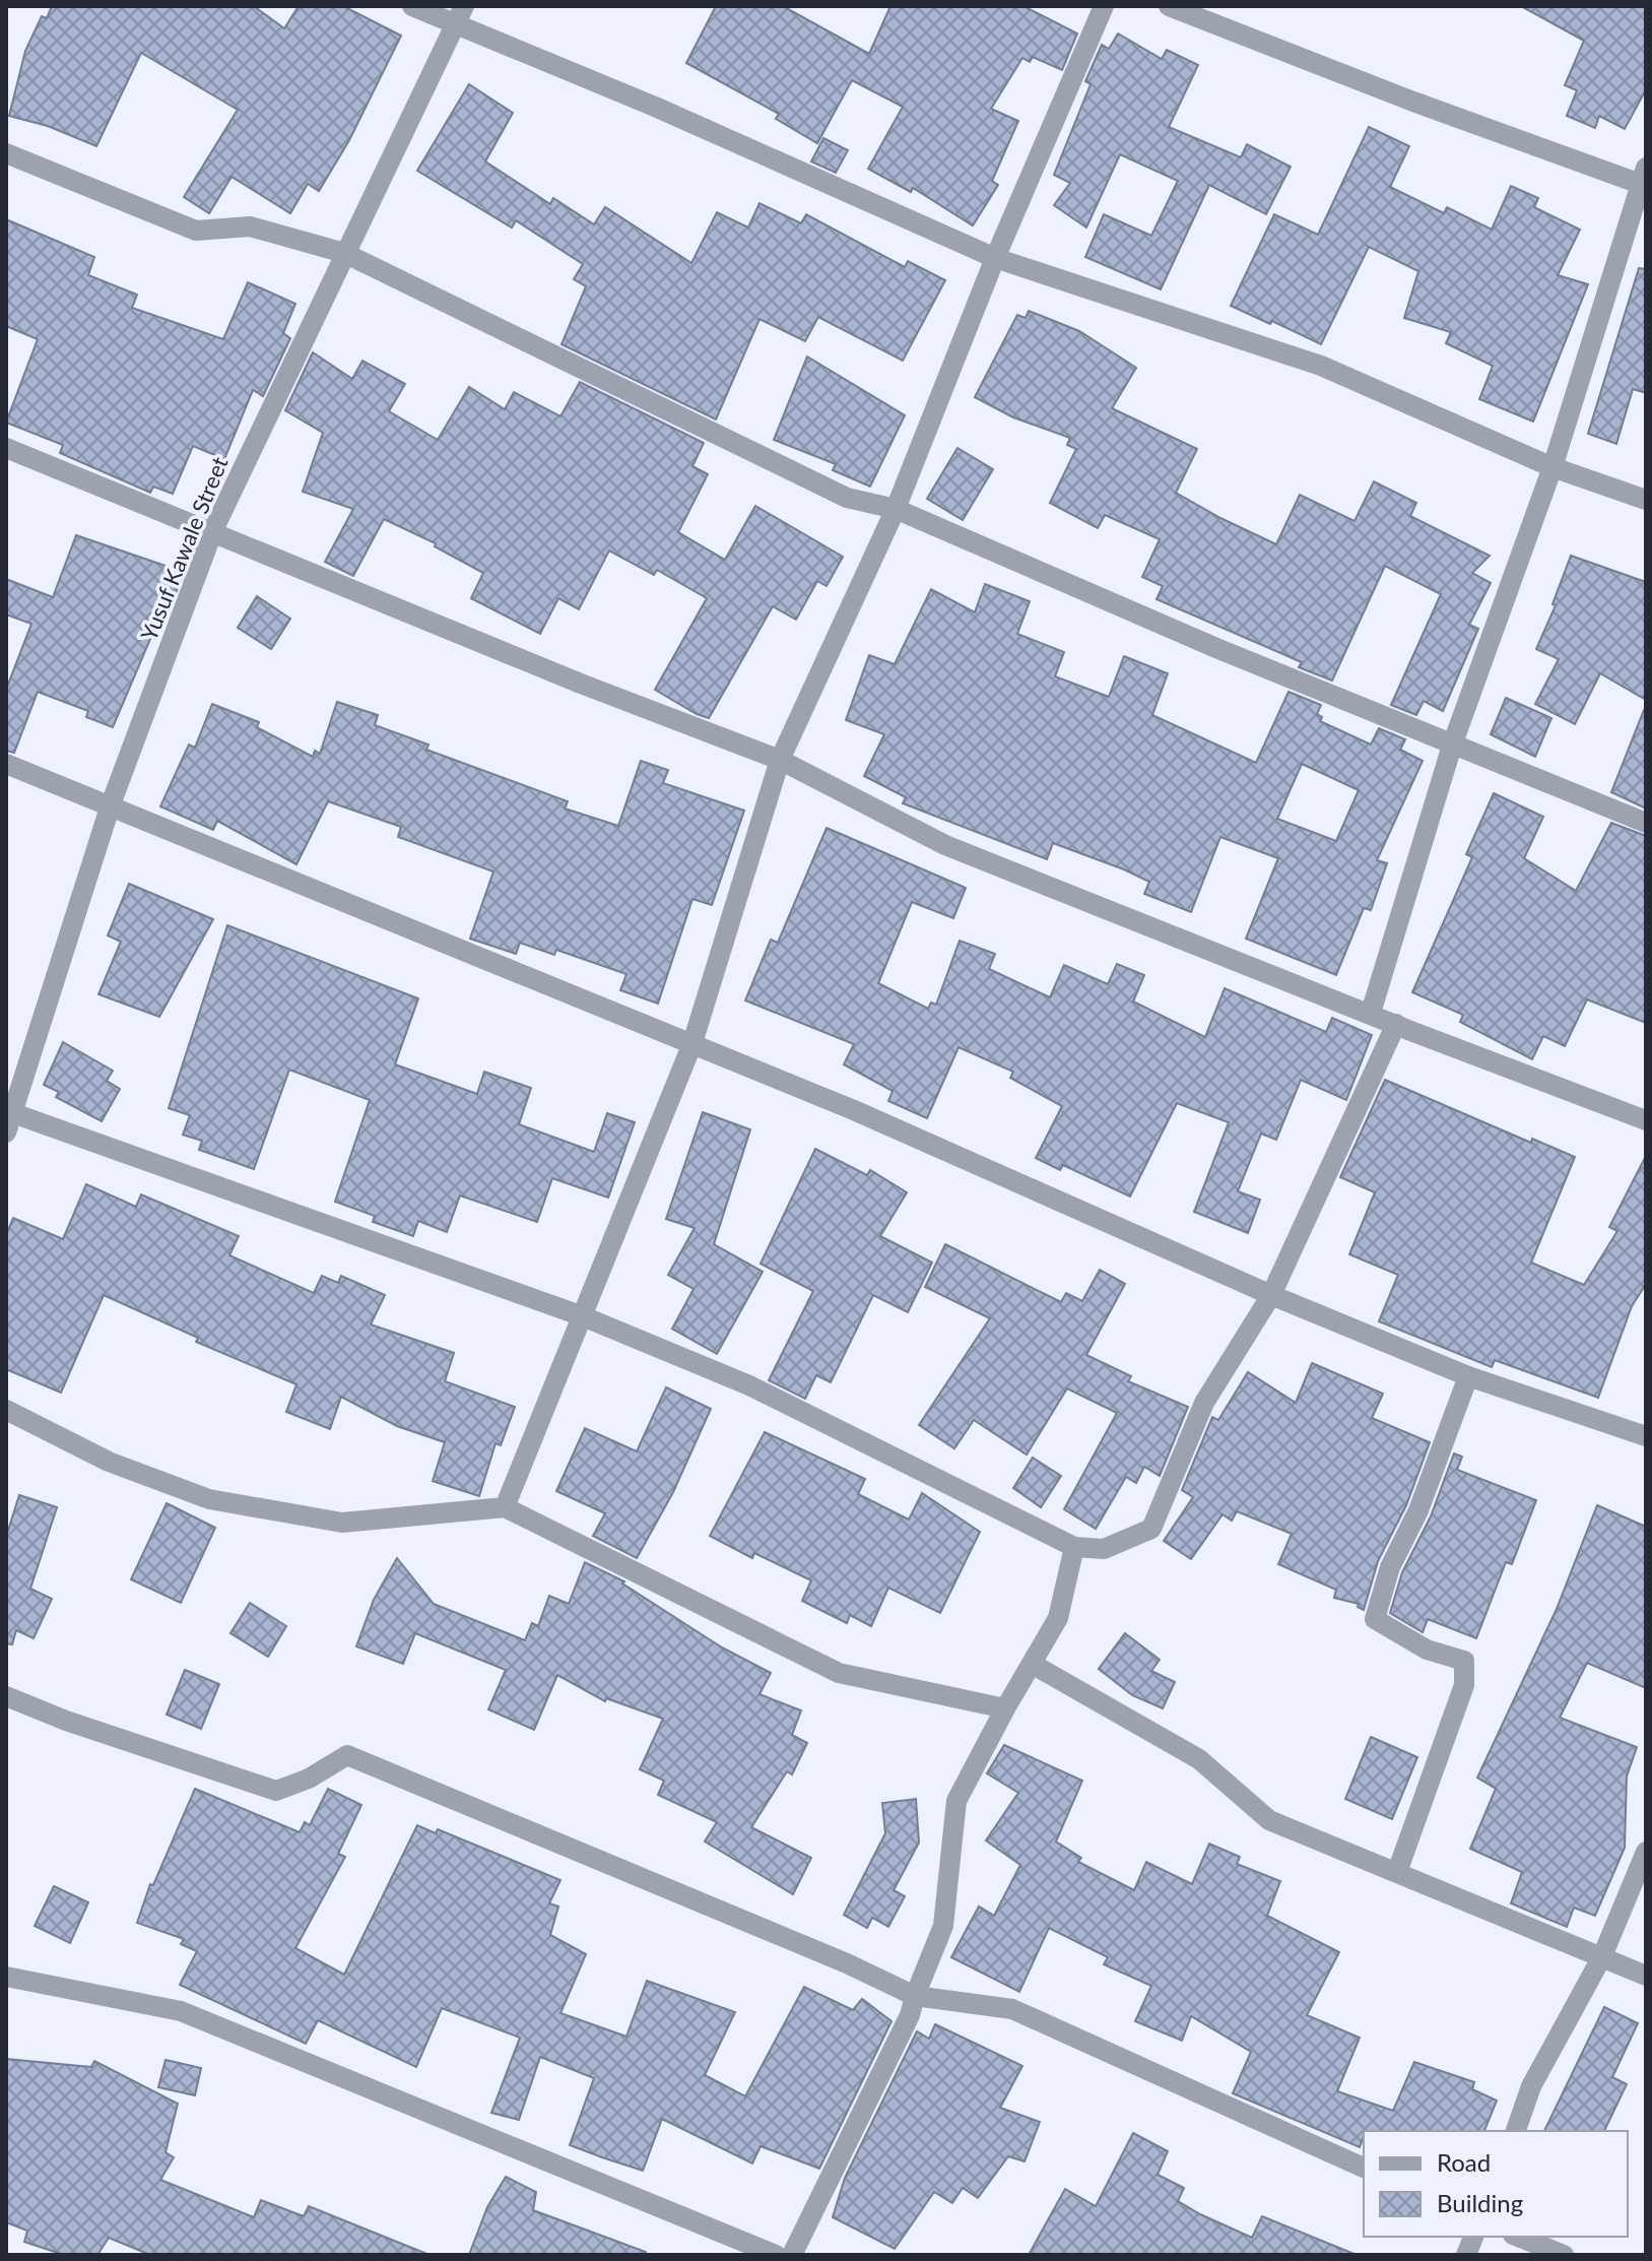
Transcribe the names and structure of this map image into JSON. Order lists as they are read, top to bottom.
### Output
{
  "streets": {
    "street": ["Yusuf Kawale Street"]
  },
  "legend": ["Road", "Building"]
}
